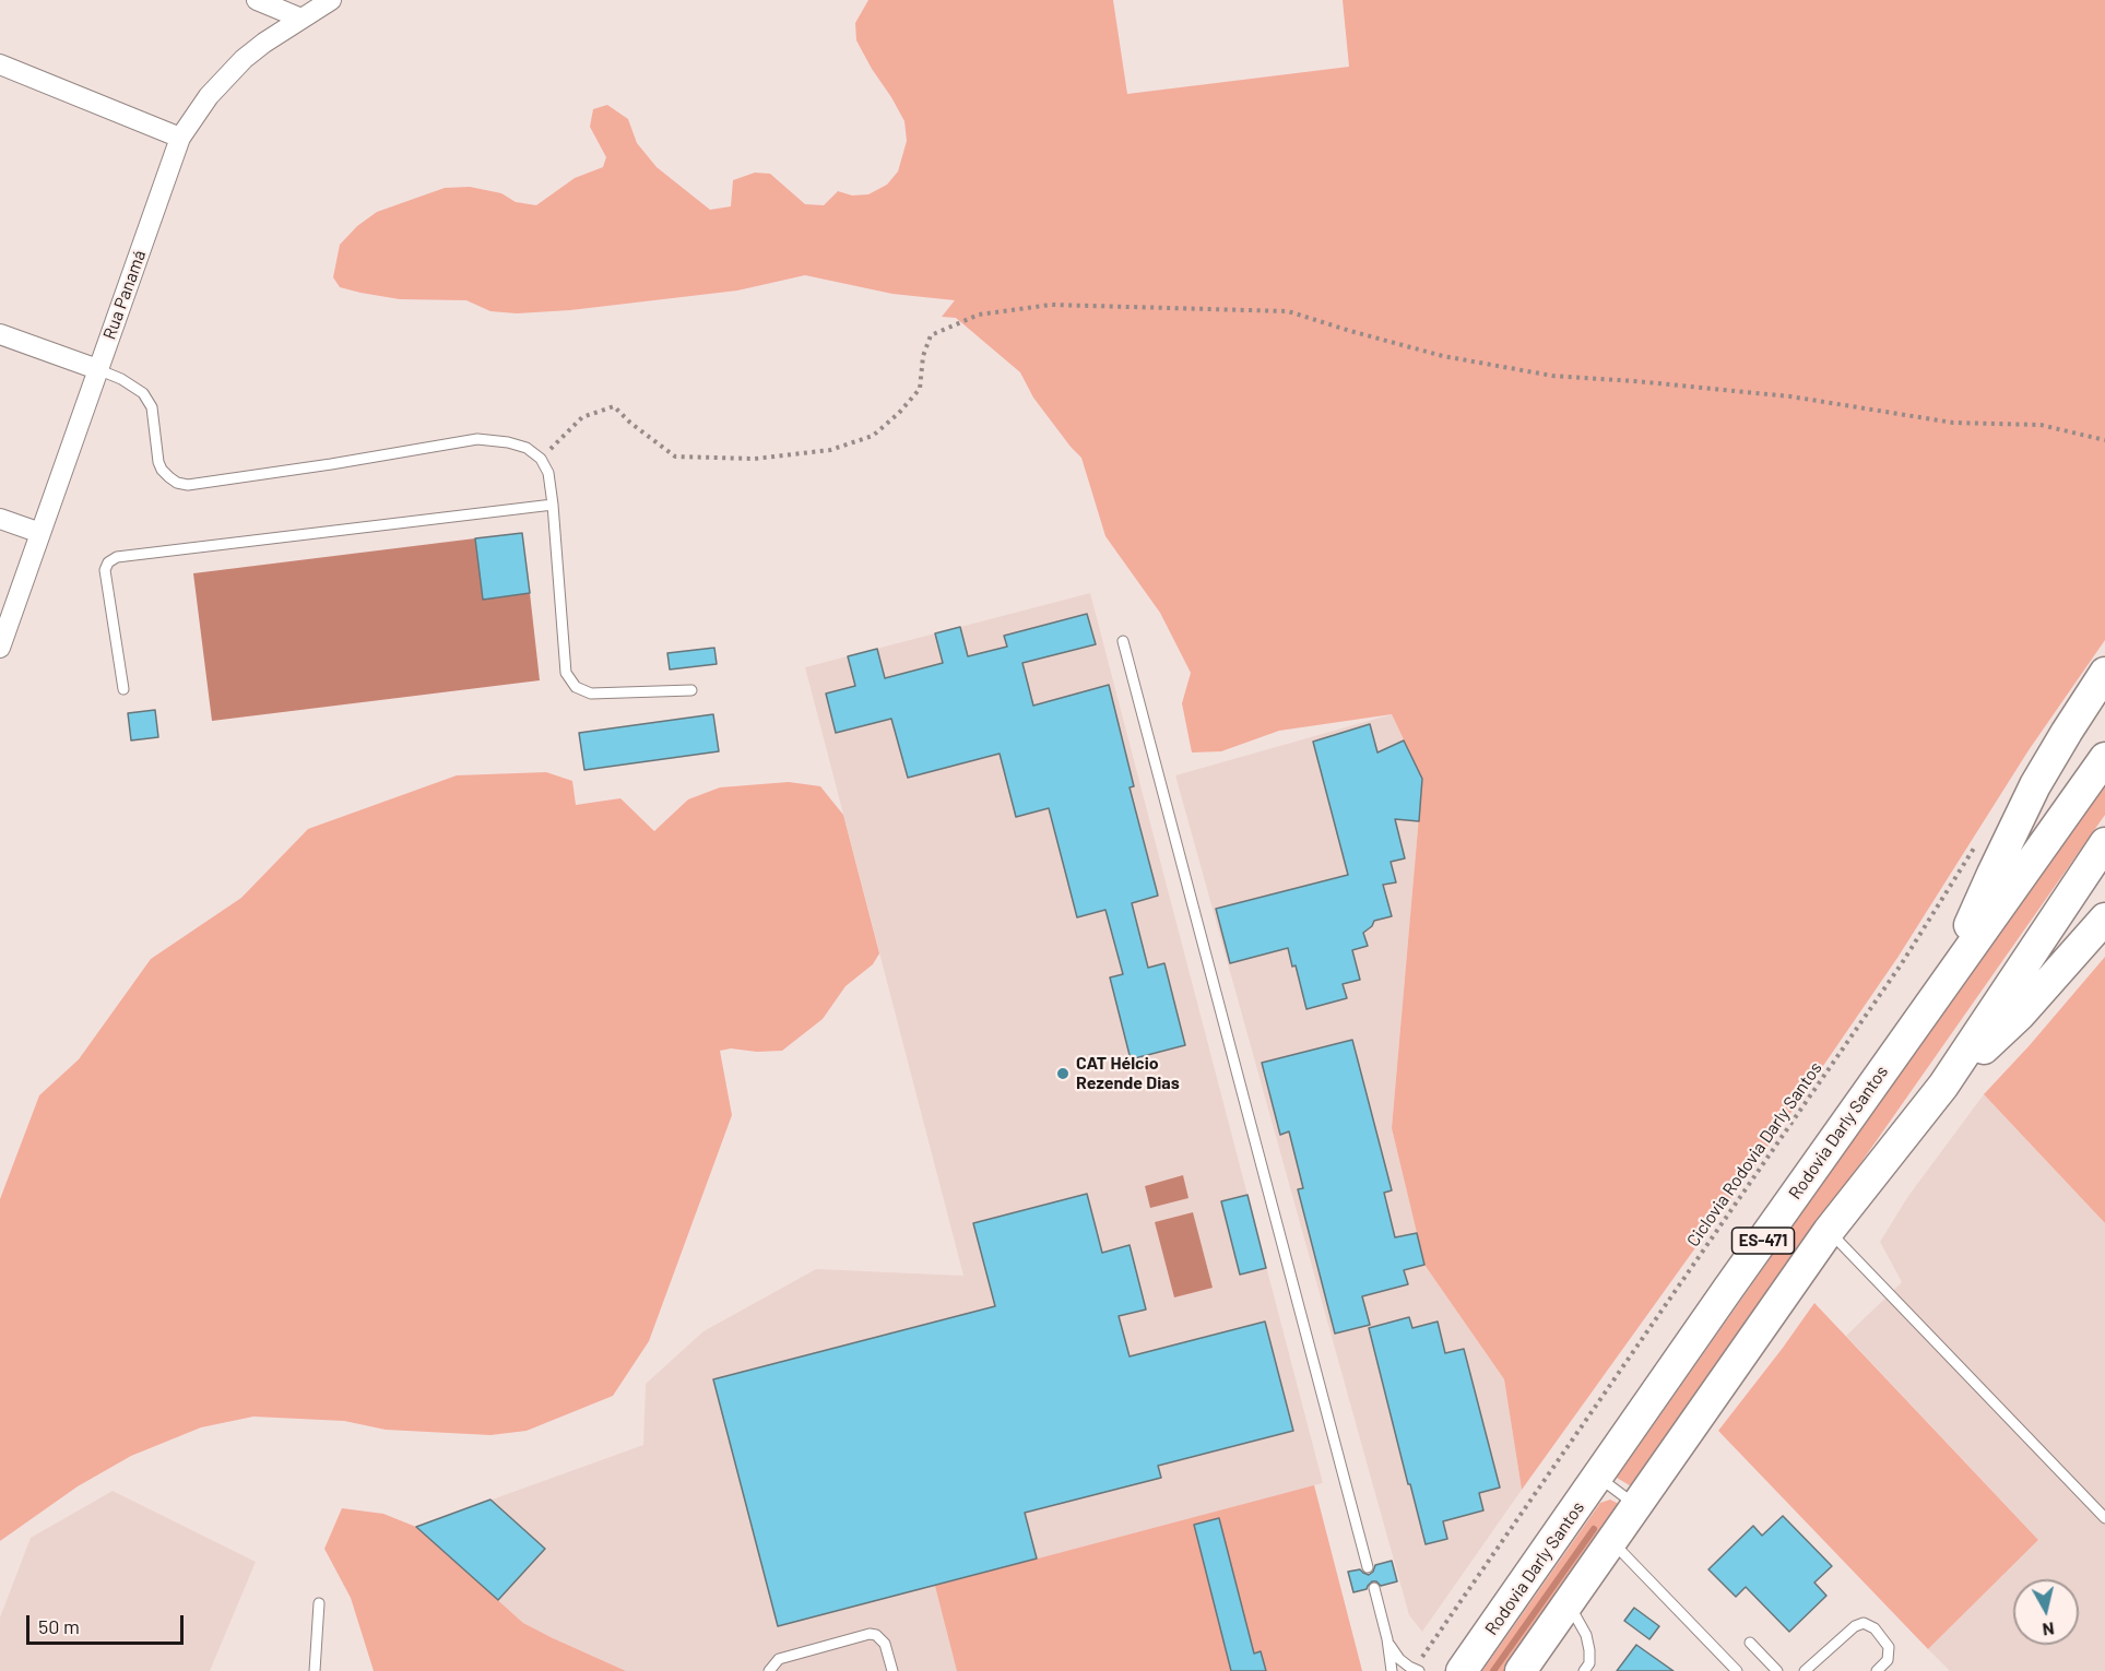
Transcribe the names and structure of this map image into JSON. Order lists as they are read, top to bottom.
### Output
{
  "streets": {
    "main road": ["Rodovia Darly Santos", "ES-471"],
    "street": ["Rua Panamá"],
    "path": ["Ciclovia Rodovia Darly Santos"]
  },
  "places": ["CAT Hélcio Rezende Dias"],
  "scale_bar": "50 m",
  "north": "bottom"
}
